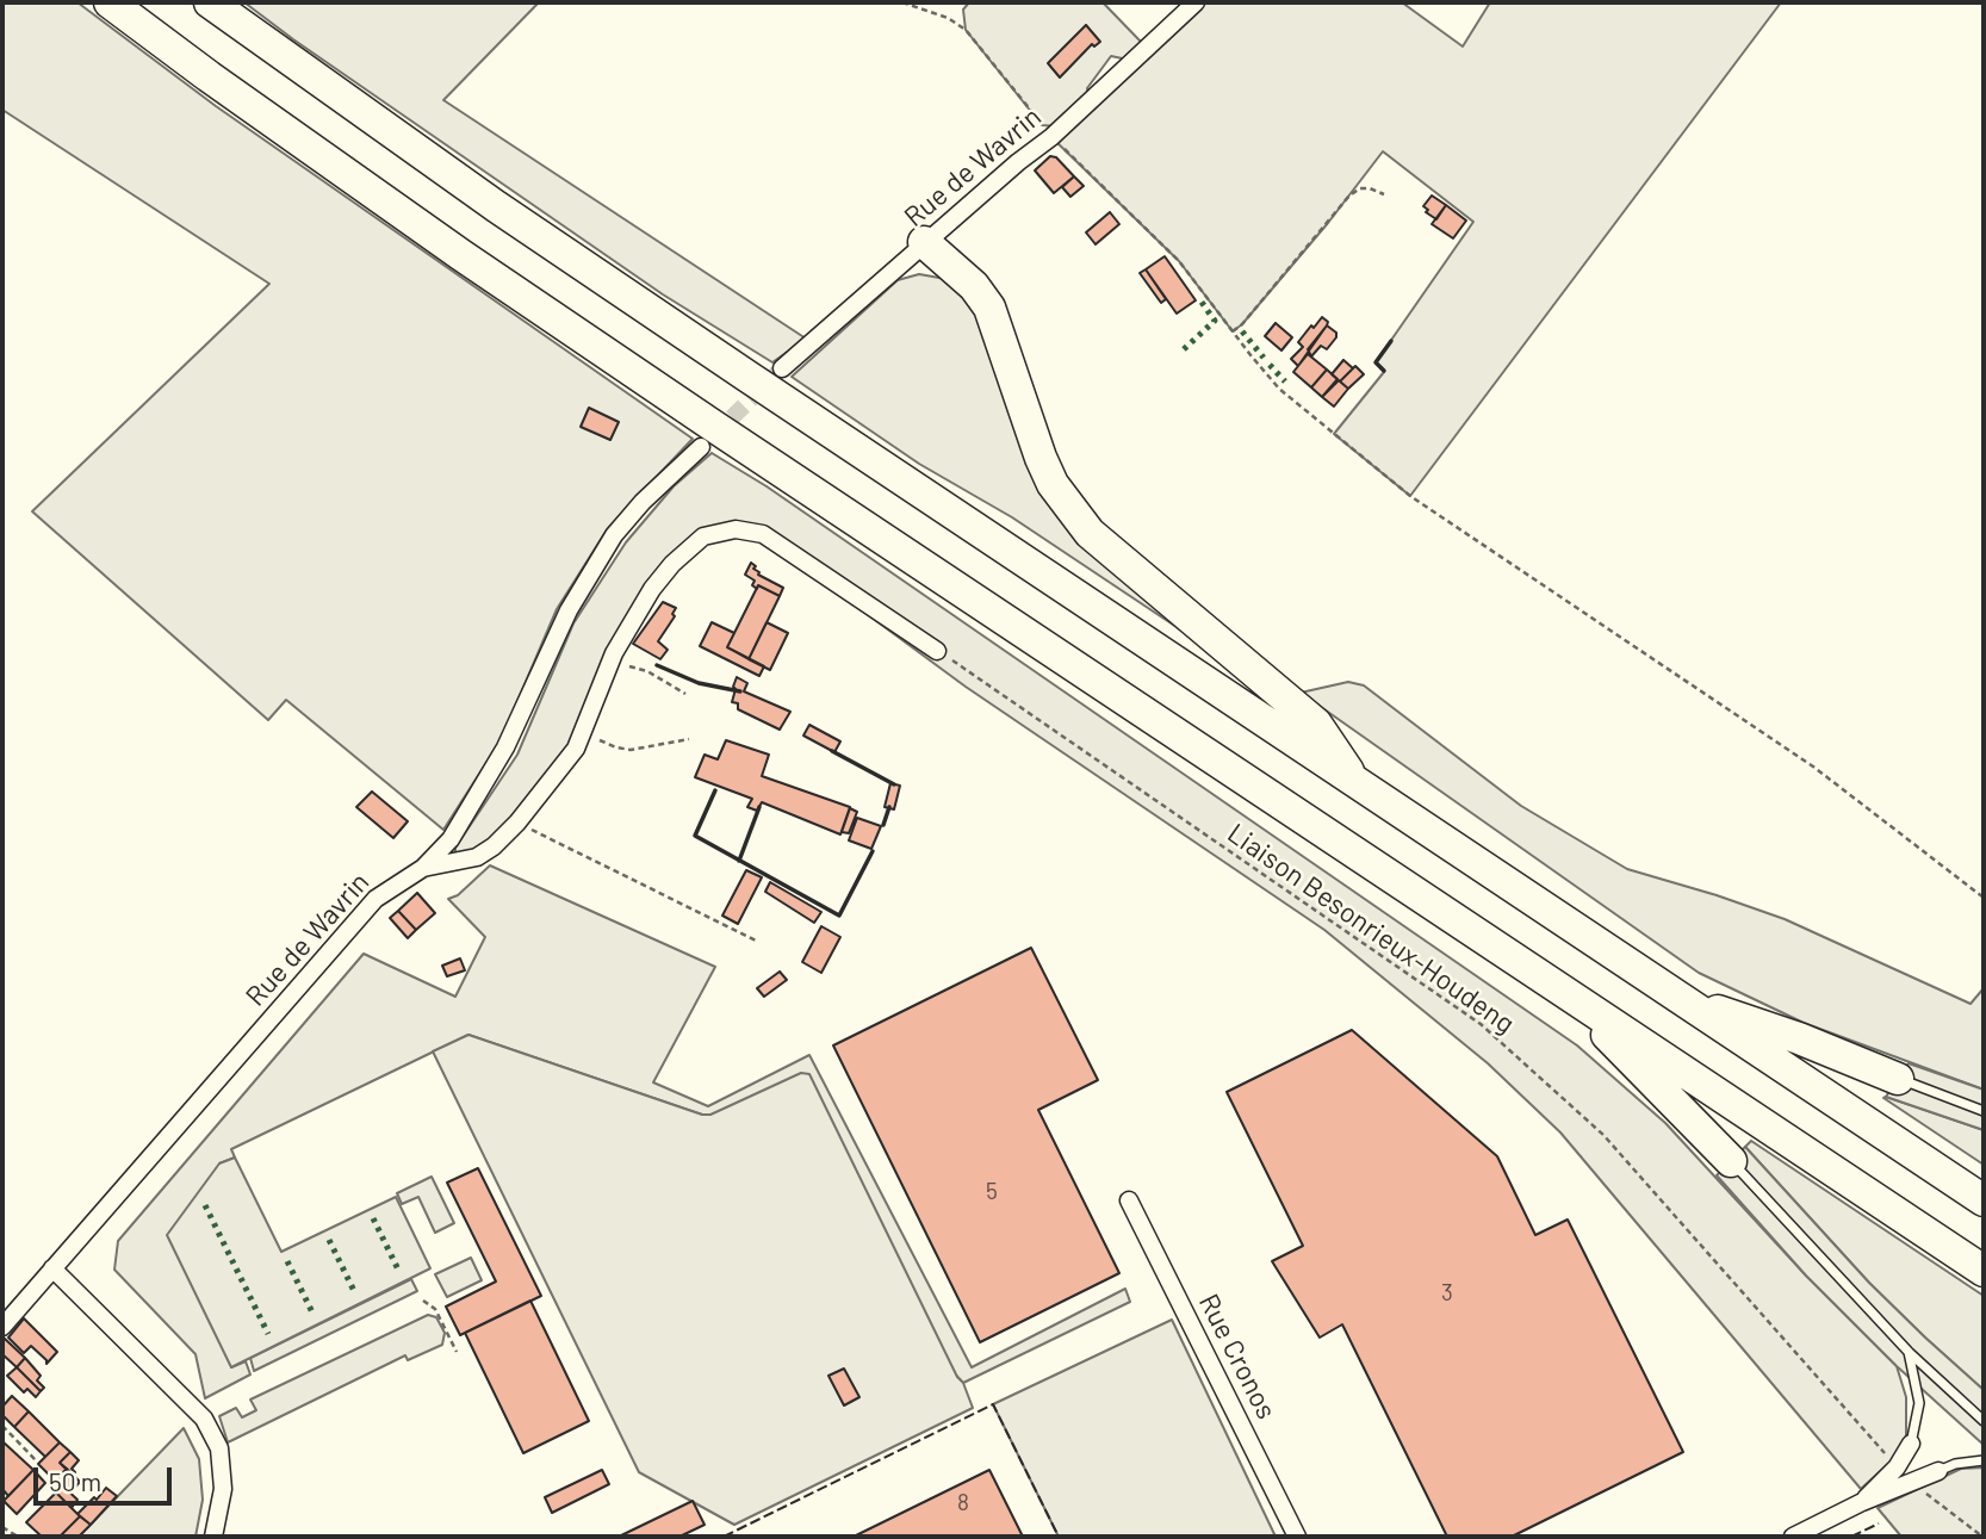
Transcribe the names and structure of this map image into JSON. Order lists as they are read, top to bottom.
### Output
{
  "streets": {
    "street": ["Rue de Wavrin", "Rue Cronos"],
    "path": ["Liaison Besonrieux-Houdeng"]
  },
  "house_numbers": ["5", "3", "8"],
  "scale_bar": "50 m"
}
